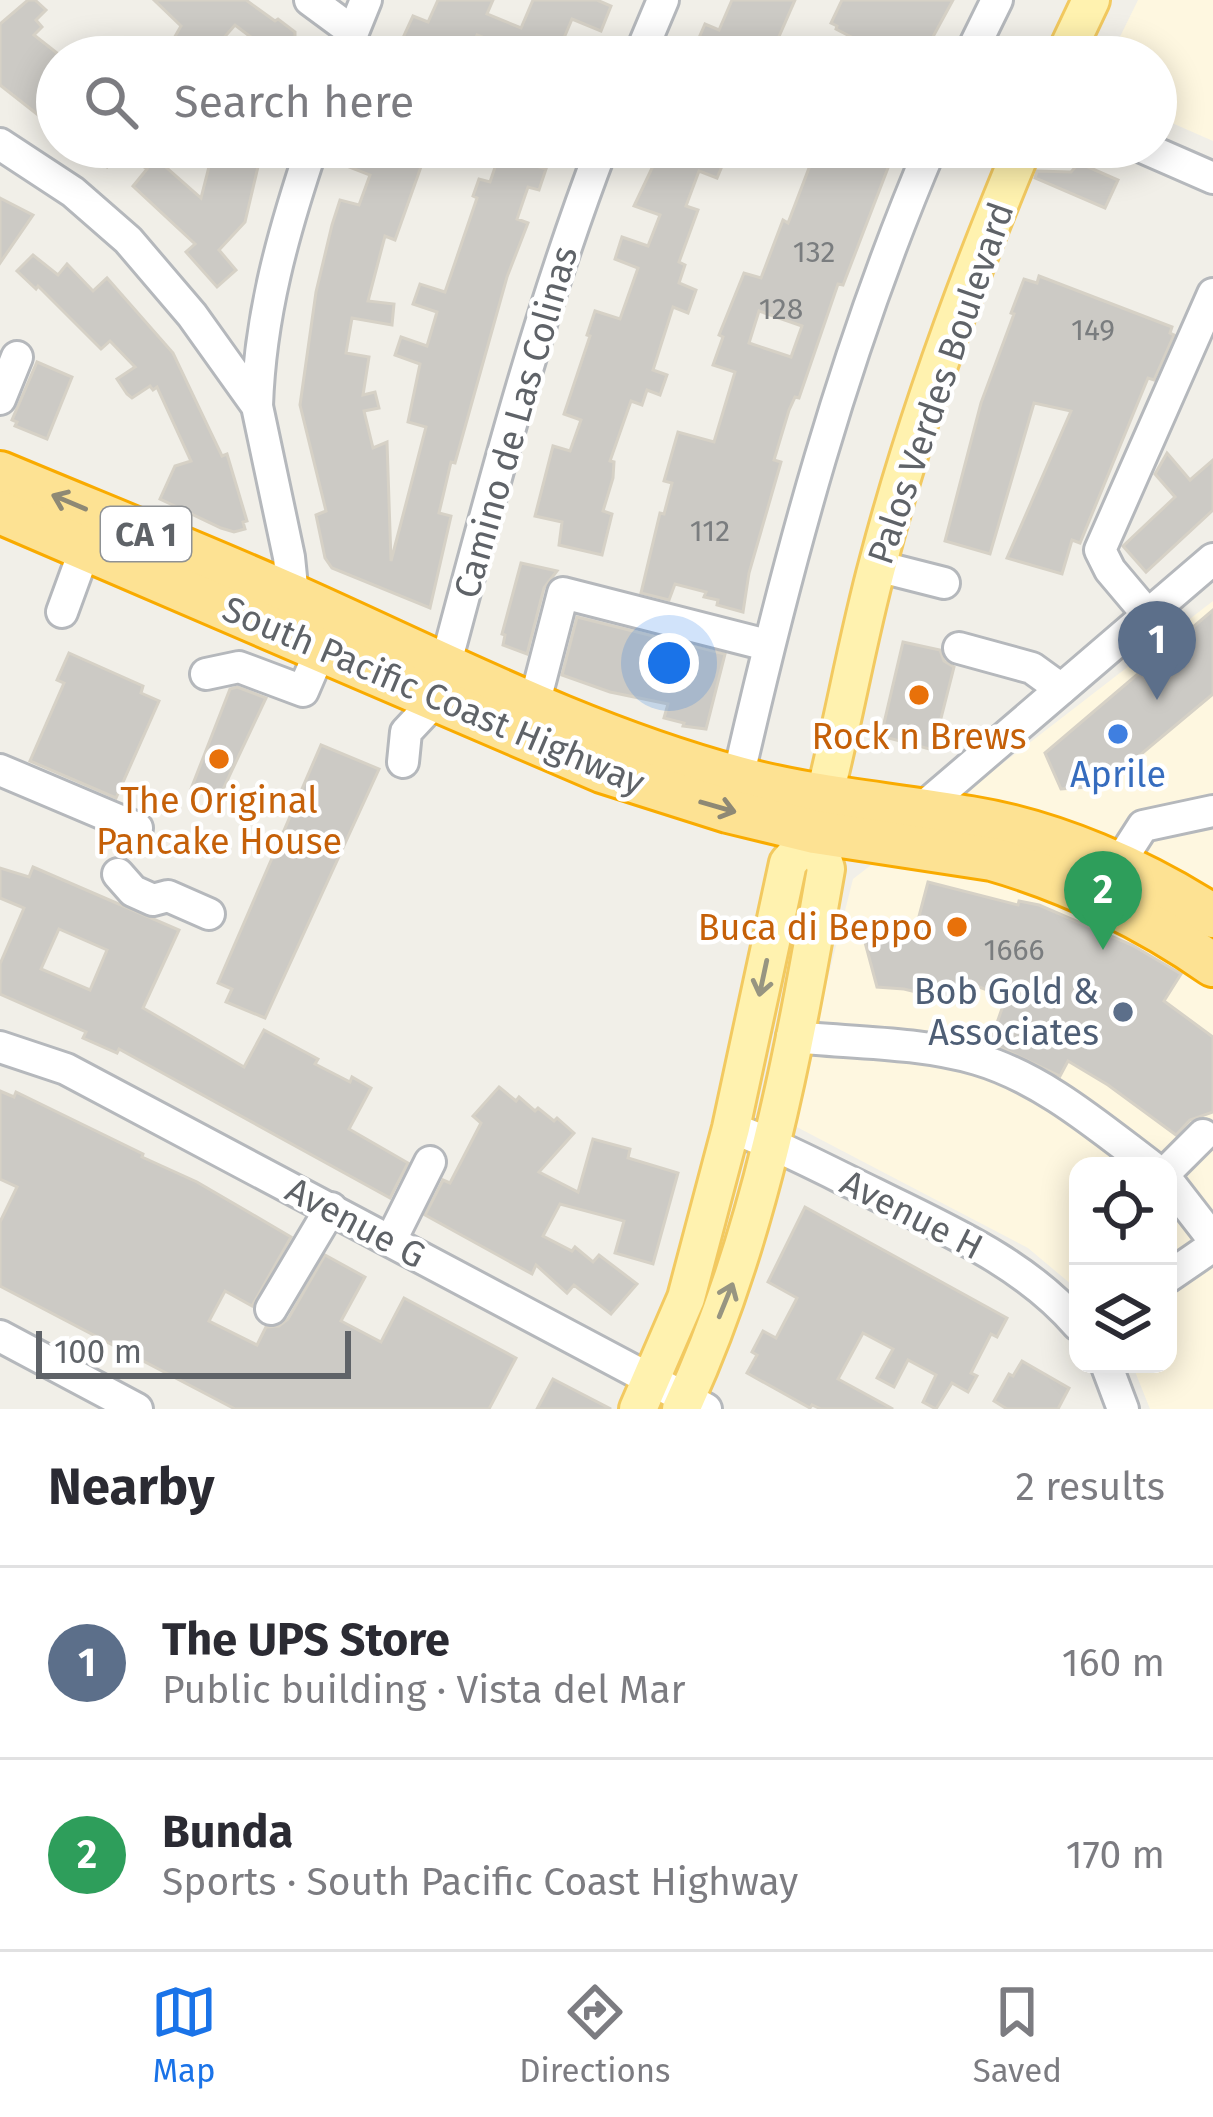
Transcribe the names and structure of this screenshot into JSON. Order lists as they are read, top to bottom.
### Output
{
  "streets": {
    "highway": ["CA 1", "South Pacific Coast Highway"],
    "main road": ["Palos Verdes Boulevard"],
    "street": ["Camino de Las Colinas", "Avenue H", "Avenue G"]
  },
  "crossings": [
    ["Palos Verdes Boulevard", "South Pacific Coast Highway"],
    ["Palos Verdes Boulevard", "Avenue H"],
    ["Palos Verdes Boulevard", "Avenue G"],
    ["Camino de Las Colinas", "South Pacific Coast Highway"]
  ],
  "places": [
    "Rock n Brews",
    "Aprile",
    "The Original Pancake House",
    "Buca di Beppo",
    "Bob Gold & Associates"
  ],
  "house_numbers": [
    "132",
    "128",
    "149",
    "112",
    "1666"
  ],
  "scale_bar": "100 m",
  "page": {
    "search": "Search here",
    "pins": ["1", "2"],
    "scale": "100 m",
    "heading": ["Nearby", "2 results"],
    "list": [
      {
        "mark": "1",
        "name": "The UPS Store",
        "note": "Public building · Vista del Mar",
        "value": "160 m"
      },
      {
        "mark": "2",
        "name": "Bunda",
        "note": "Sports · South Pacific Coast Highway",
        "value": "170 m"
      }
    ],
    "nav": ["Map", "Directions", "Saved"]
  }
}
